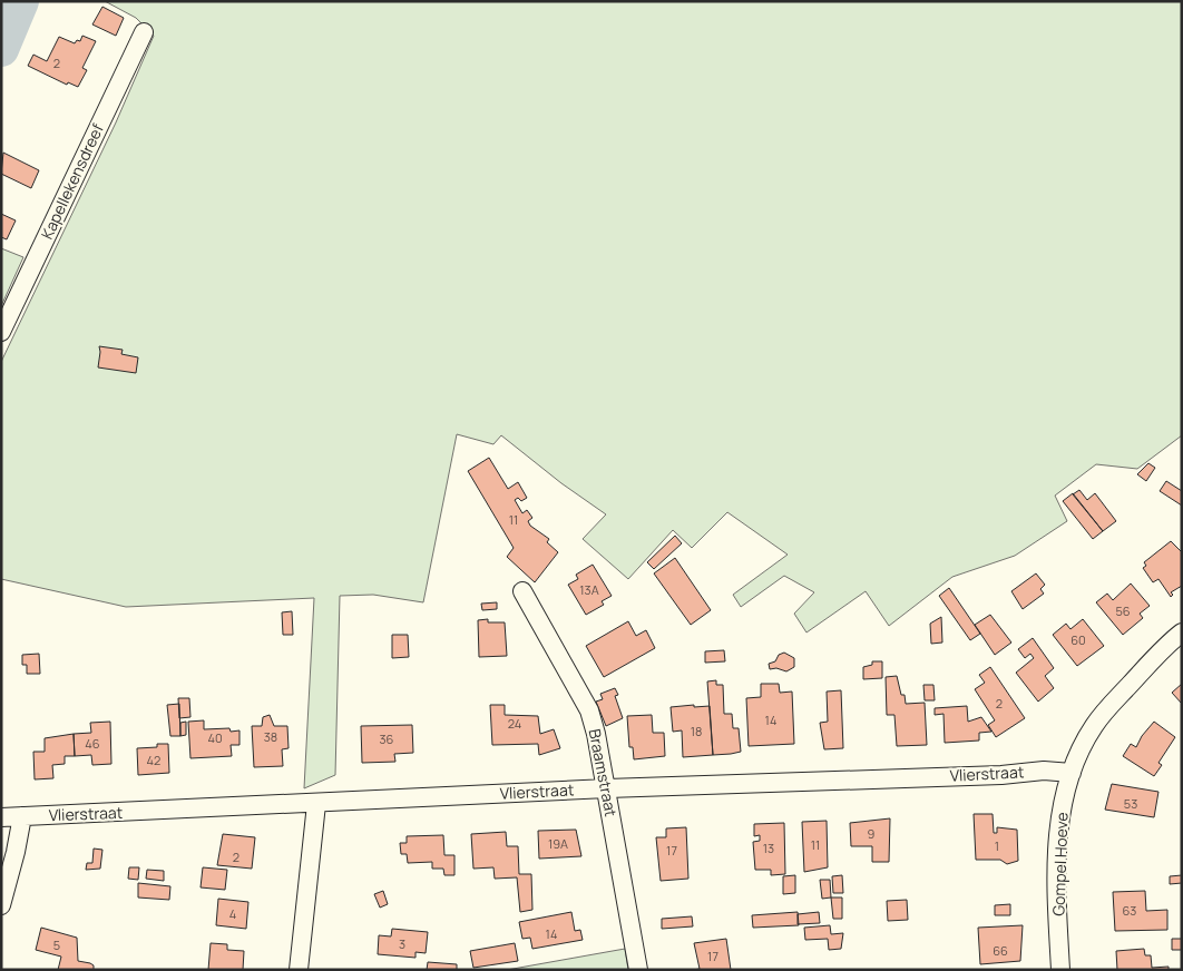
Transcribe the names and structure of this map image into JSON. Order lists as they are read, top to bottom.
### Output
{
  "streets": {
    "street": [
      "Kapellekensdreef",
      "Braamstraat",
      "Vlierstraat",
      "Gompel Hoeve"
    ]
  },
  "crossings": [
    ["Braamstraat", "Vlierstraat"],
    ["Vlierstraat", "Gompel Hoeve"]
  ],
  "house_numbers": [
    "2",
    "11",
    "13A",
    "56",
    "60",
    "2",
    "14",
    "24",
    "18",
    "38",
    "40",
    "36",
    "46",
    "42",
    "53",
    "9",
    "19A",
    "11",
    "1",
    "13",
    "17",
    "2",
    "63",
    "4",
    "14",
    "3",
    "5",
    "66",
    "17"
  ]
}
